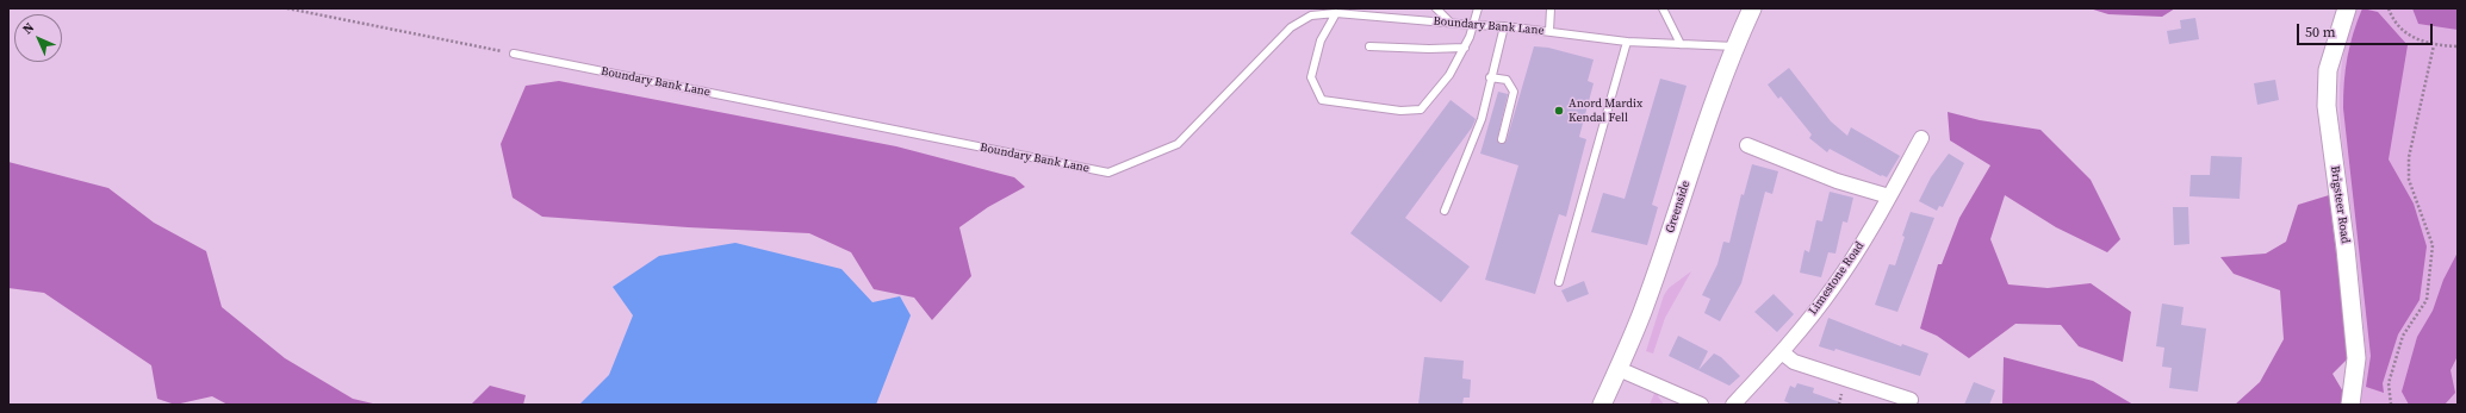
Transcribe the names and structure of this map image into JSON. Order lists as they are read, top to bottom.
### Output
{
  "streets": {
    "street": ["Brigsteer Road", "Greenside", "Limestone Road"],
    "lane": ["Boundary Bank Lane"]
  },
  "crossings": [
    ["Boundary Bank Lane", "Greenside"]
  ],
  "places": ["Anord Mardix Kendal Fell"],
  "scale_bar": "50 m",
  "north": "top left"
}
